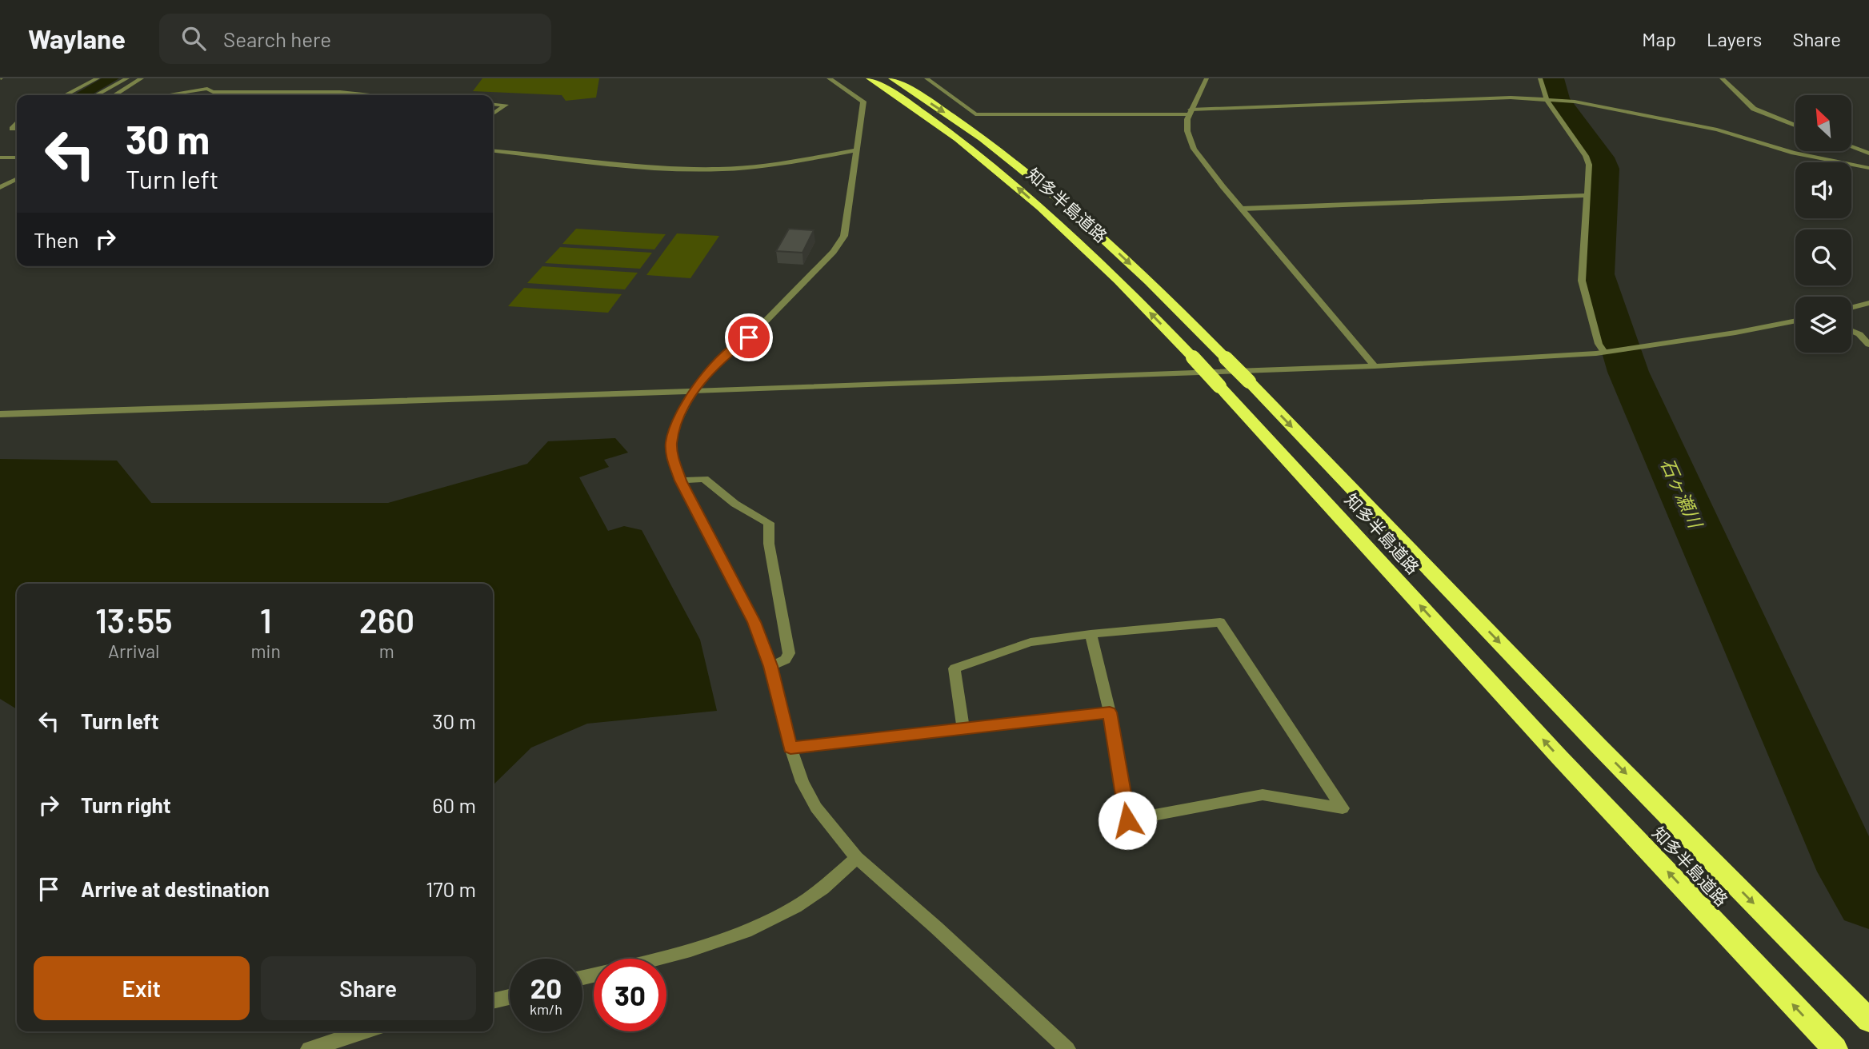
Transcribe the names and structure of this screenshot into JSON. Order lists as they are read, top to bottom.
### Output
{
  "streets": {
    "highway": ["知多半島道路"]
  },
  "water": ["石ヶ瀬川"],
  "north": "top left",
  "page": {
    "header": "Waylane",
    "search": "Search here",
    "nav": ["Map", "Layers", "Share"],
    "turn": ["30 m", "Turn left"],
    "then": "Then",
    "eta": [
      "13:55",
      "Arrival",
      "1",
      "min",
      "260",
      "m"
    ],
    "list": [
      {
        "name": "Turn left",
        "value": "30 m"
      },
      {
        "name": "Turn right",
        "value": "60 m"
      },
      {
        "name": "Arrive at destination",
        "value": "170 m"
      }
    ],
    "buttons": ["Exit", "Share"],
    "speed": "20 km/h",
    "limit": "30"
  }
}
